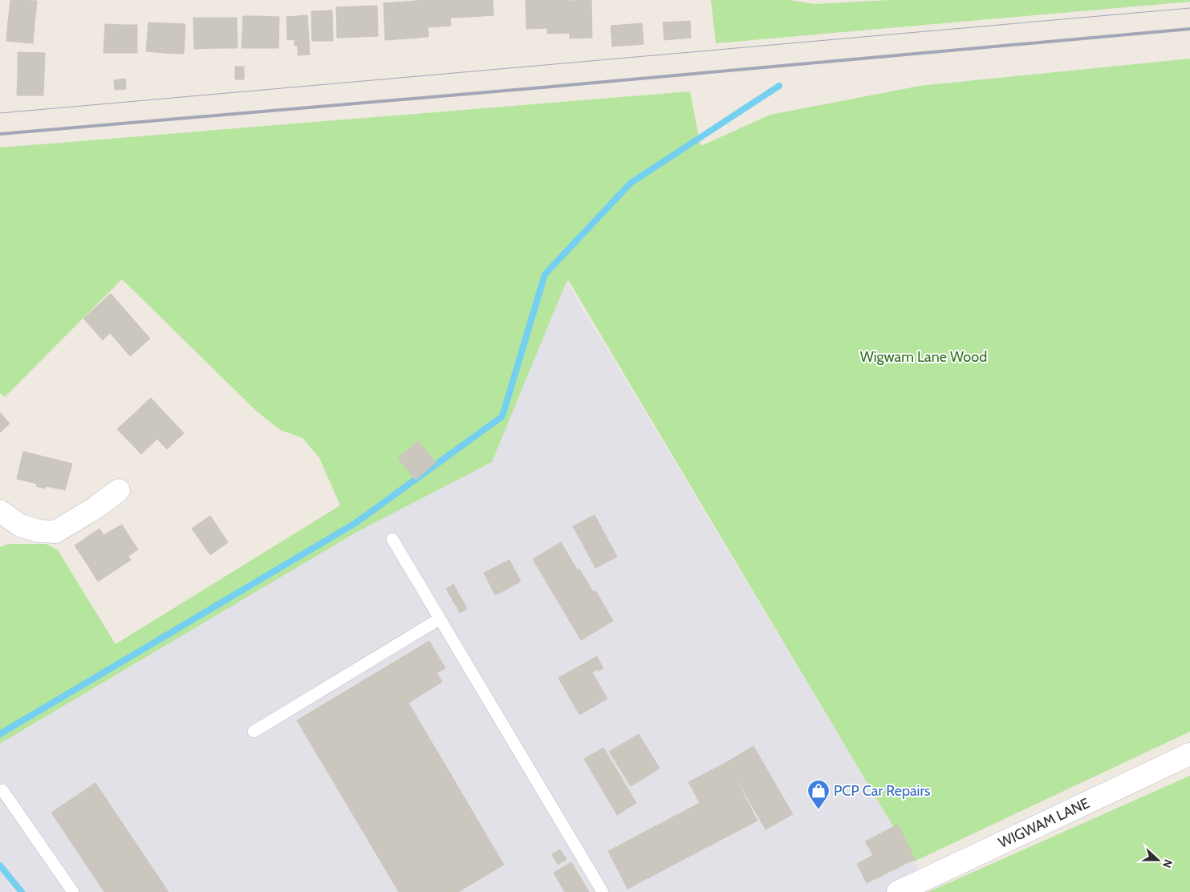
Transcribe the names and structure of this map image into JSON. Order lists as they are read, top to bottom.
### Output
{
  "streets": {
    "street": ["WIGWAM LANE"]
  },
  "parks": ["Wigwam Lane Wood"],
  "places": {
    "shop": ["PCP Car Repairs"]
  },
  "north": "right"
}
